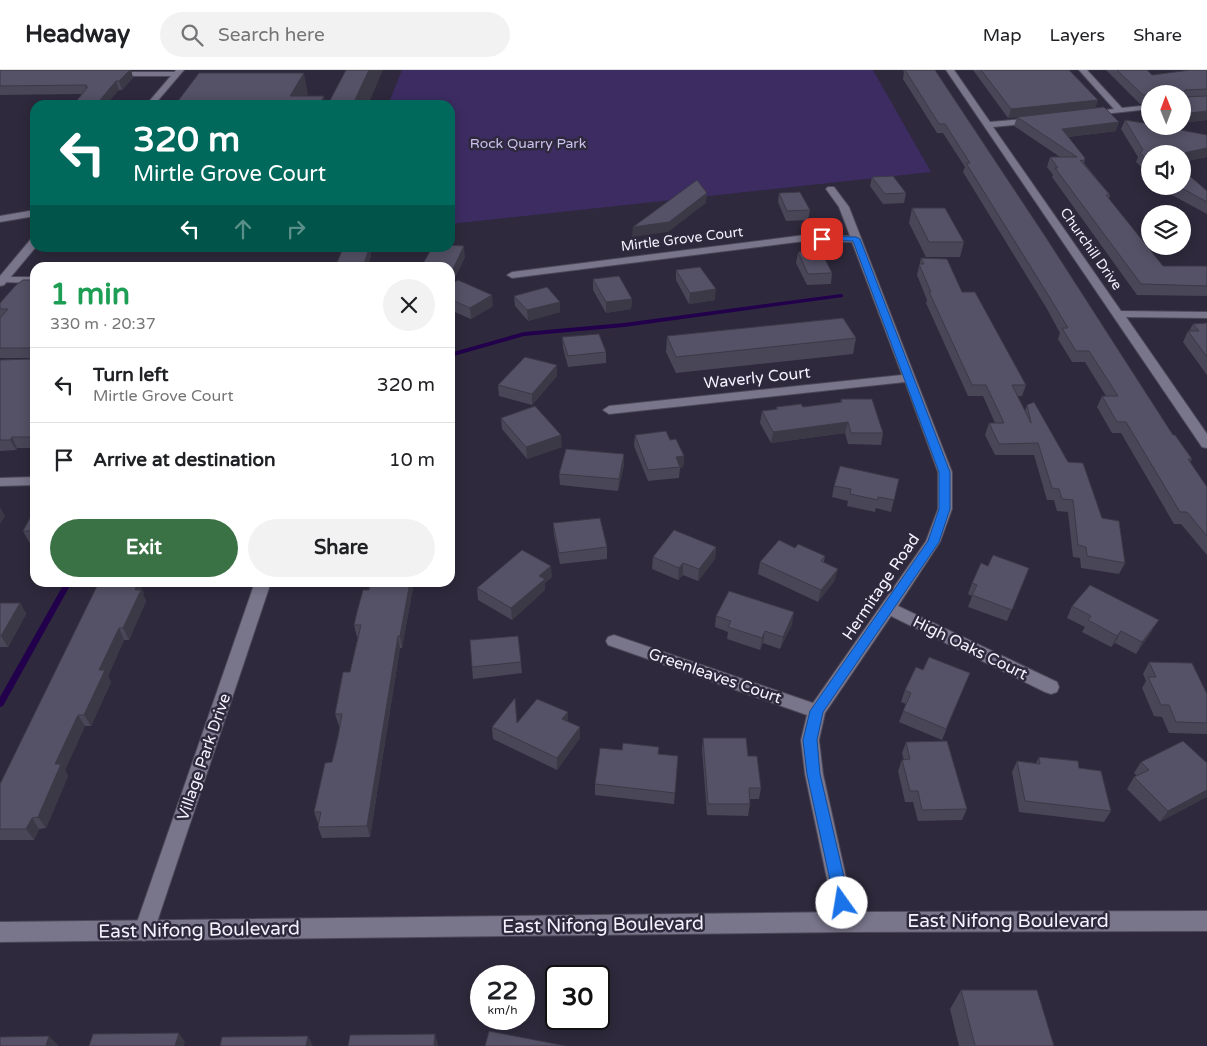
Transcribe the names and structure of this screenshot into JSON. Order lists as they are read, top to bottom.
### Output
{
  "streets": {
    "street": [
      "Mirtle Grove Court",
      "Churchill Drive",
      "Waverly Court",
      "Hermitage Road",
      "High Oaks Court",
      "Greenleaves Court",
      "Village Park Drive",
      "East Nifong Boulevard"
    ]
  },
  "crossings": [
    ["Mirtle Grove Court", "Hermitage Road"],
    ["Waverly Court", "Hermitage Road"],
    ["Hermitage Road", "High Oaks Court"],
    ["Hermitage Road", "Greenleaves Court"],
    ["Hermitage Road", "East Nifong Boulevard"],
    ["Village Park Drive", "East Nifong Boulevard"]
  ],
  "parks": ["Rock Quarry Park"],
  "north": "top",
  "page": {
    "header": "Headway",
    "search": "Search here",
    "nav": ["Map", "Layers", "Share"],
    "turn": ["320 m", "Mirtle Grove Court"],
    "heading": ["1 min", "330 m · 20:37"],
    "list": [
      {
        "name": "Turn left",
        "note": "Mirtle Grove Court",
        "value": "320 m"
      },
      {
        "name": "Arrive at destination",
        "value": "10 m"
      }
    ],
    "buttons": ["Exit", "Share"],
    "speed": "22 km/h",
    "limit": "30"
  }
}
